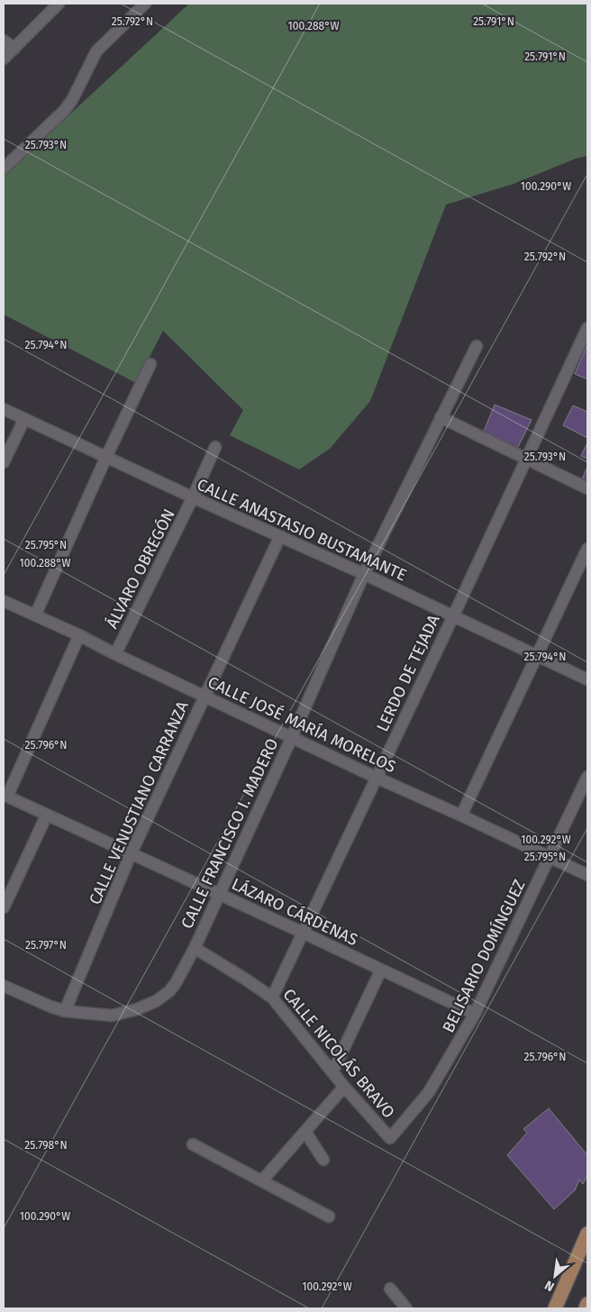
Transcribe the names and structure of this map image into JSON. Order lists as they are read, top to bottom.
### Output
{
  "streets": {
    "street": [
      "CALLE ANASTASIO BUSTAMANTE",
      "ÁLVARO OBREGÓN",
      "LERDO DE TEJADA",
      "CALLE JOSÉ MARÍA MORELOS",
      "CALLE VENUSTIANO CARRANZA",
      "CALLE FRANCISCO I. MADERO",
      "LÁZARO CÁRDENAS",
      "BELISARIO DOMÍNGUEZ",
      "CALLE NICOLÁS BRAVO"
    ]
  },
  "crossings": [
    ["CALLE ANASTASIO BUSTAMANTE", "ÁLVARO OBREGÓN"],
    ["CALLE ANASTASIO BUSTAMANTE", "LERDO DE TEJADA"],
    ["CALLE ANASTASIO BUSTAMANTE", "CALLE VENUSTIANO CARRANZA"],
    ["CALLE ANASTASIO BUSTAMANTE", "CALLE FRANCISCO I. MADERO"],
    ["ÁLVARO OBREGÓN", "CALLE JOSÉ MARÍA MORELOS"],
    ["LERDO DE TEJADA", "CALLE JOSÉ MARÍA MORELOS"],
    ["LERDO DE TEJADA", "LÁZARO CÁRDENAS"],
    ["LERDO DE TEJADA", "CALLE NICOLÁS BRAVO"],
    ["CALLE JOSÉ MARÍA MORELOS", "CALLE VENUSTIANO CARRANZA"],
    ["CALLE JOSÉ MARÍA MORELOS", "CALLE FRANCISCO I. MADERO"],
    ["CALLE JOSÉ MARÍA MORELOS", "BELISARIO DOMÍNGUEZ"],
    ["CALLE VENUSTIANO CARRANZA", "CALLE FRANCISCO I. MADERO"],
    ["CALLE VENUSTIANO CARRANZA", "LÁZARO CÁRDENAS"],
    ["CALLE FRANCISCO I. MADERO", "LÁZARO CÁRDENAS"],
    ["CALLE FRANCISCO I. MADERO", "CALLE NICOLÁS BRAVO"],
    ["LÁZARO CÁRDENAS", "BELISARIO DOMÍNGUEZ"],
    ["BELISARIO DOMÍNGUEZ", "CALLE NICOLÁS BRAVO"]
  ],
  "north": "bottom left",
  "coordinates": [
    "25.792°N",
    "25.791°N",
    "100.288°W",
    "25.793°N",
    "100.290°W",
    "25.794°N",
    "25.795°N",
    "25.796°N",
    "100.292°W",
    "25.797°N",
    "25.798°N"
  ]
}
